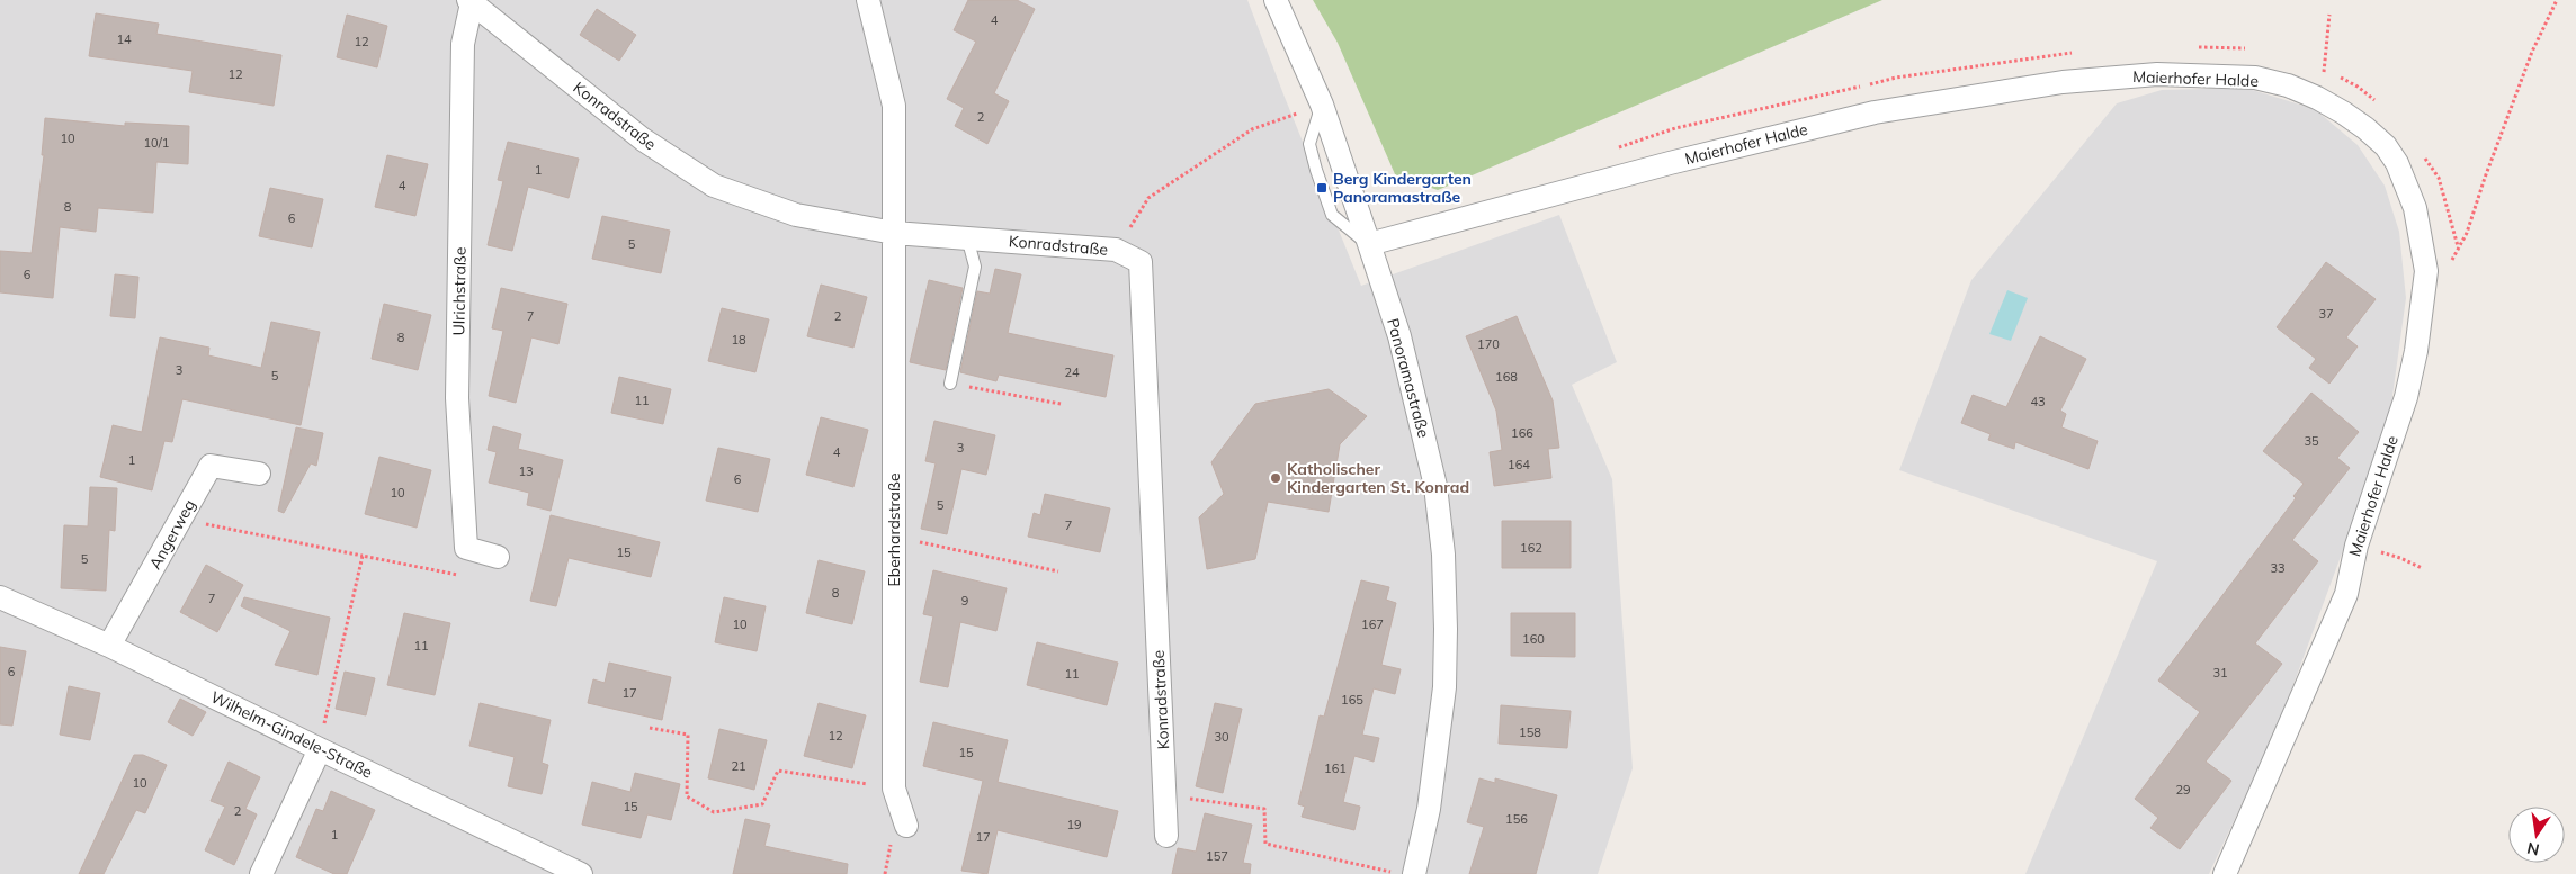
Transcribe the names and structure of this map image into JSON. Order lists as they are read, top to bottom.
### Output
{
  "streets": {
    "street": [
      "Maierhofer Halde",
      "Konradstraße",
      "Ulrichstraße",
      "Panoramastraße",
      "Eberhardstraße",
      "Angerweg",
      "Wilhelm-Gindele-Straße"
    ]
  },
  "crossings": [
    ["Maierhofer Halde", "Panoramastraße"],
    ["Konradstraße", "Ulrichstraße"],
    ["Konradstraße", "Eberhardstraße"],
    ["Angerweg", "Wilhelm-Gindele-Straße"]
  ],
  "places": {
    "transit": ["Berg Kindergarten Panoramastraße"],
    "other": ["Katholischer Kindergarten St. Konrad"]
  },
  "house_numbers": [
    "4",
    "14",
    "12",
    "12",
    "2",
    "10",
    "10/1",
    "1",
    "4",
    "8",
    "6",
    "5",
    "6",
    "37",
    "7",
    "2",
    "8",
    "18",
    "170",
    "3",
    "24",
    "5",
    "168",
    "11",
    "43",
    "166",
    "35",
    "3",
    "4",
    "1",
    "164",
    "13",
    "6",
    "10",
    "5",
    "7",
    "162",
    "15",
    "5",
    "33",
    "8",
    "7",
    "9",
    "10",
    "167",
    "160",
    "11",
    "6",
    "31",
    "11",
    "17",
    "165",
    "158",
    "12",
    "30",
    "15",
    "21",
    "161",
    "10",
    "29",
    "15",
    "2",
    "156",
    "19",
    "1",
    "17",
    "157"
  ],
  "north": "bottom"
}
